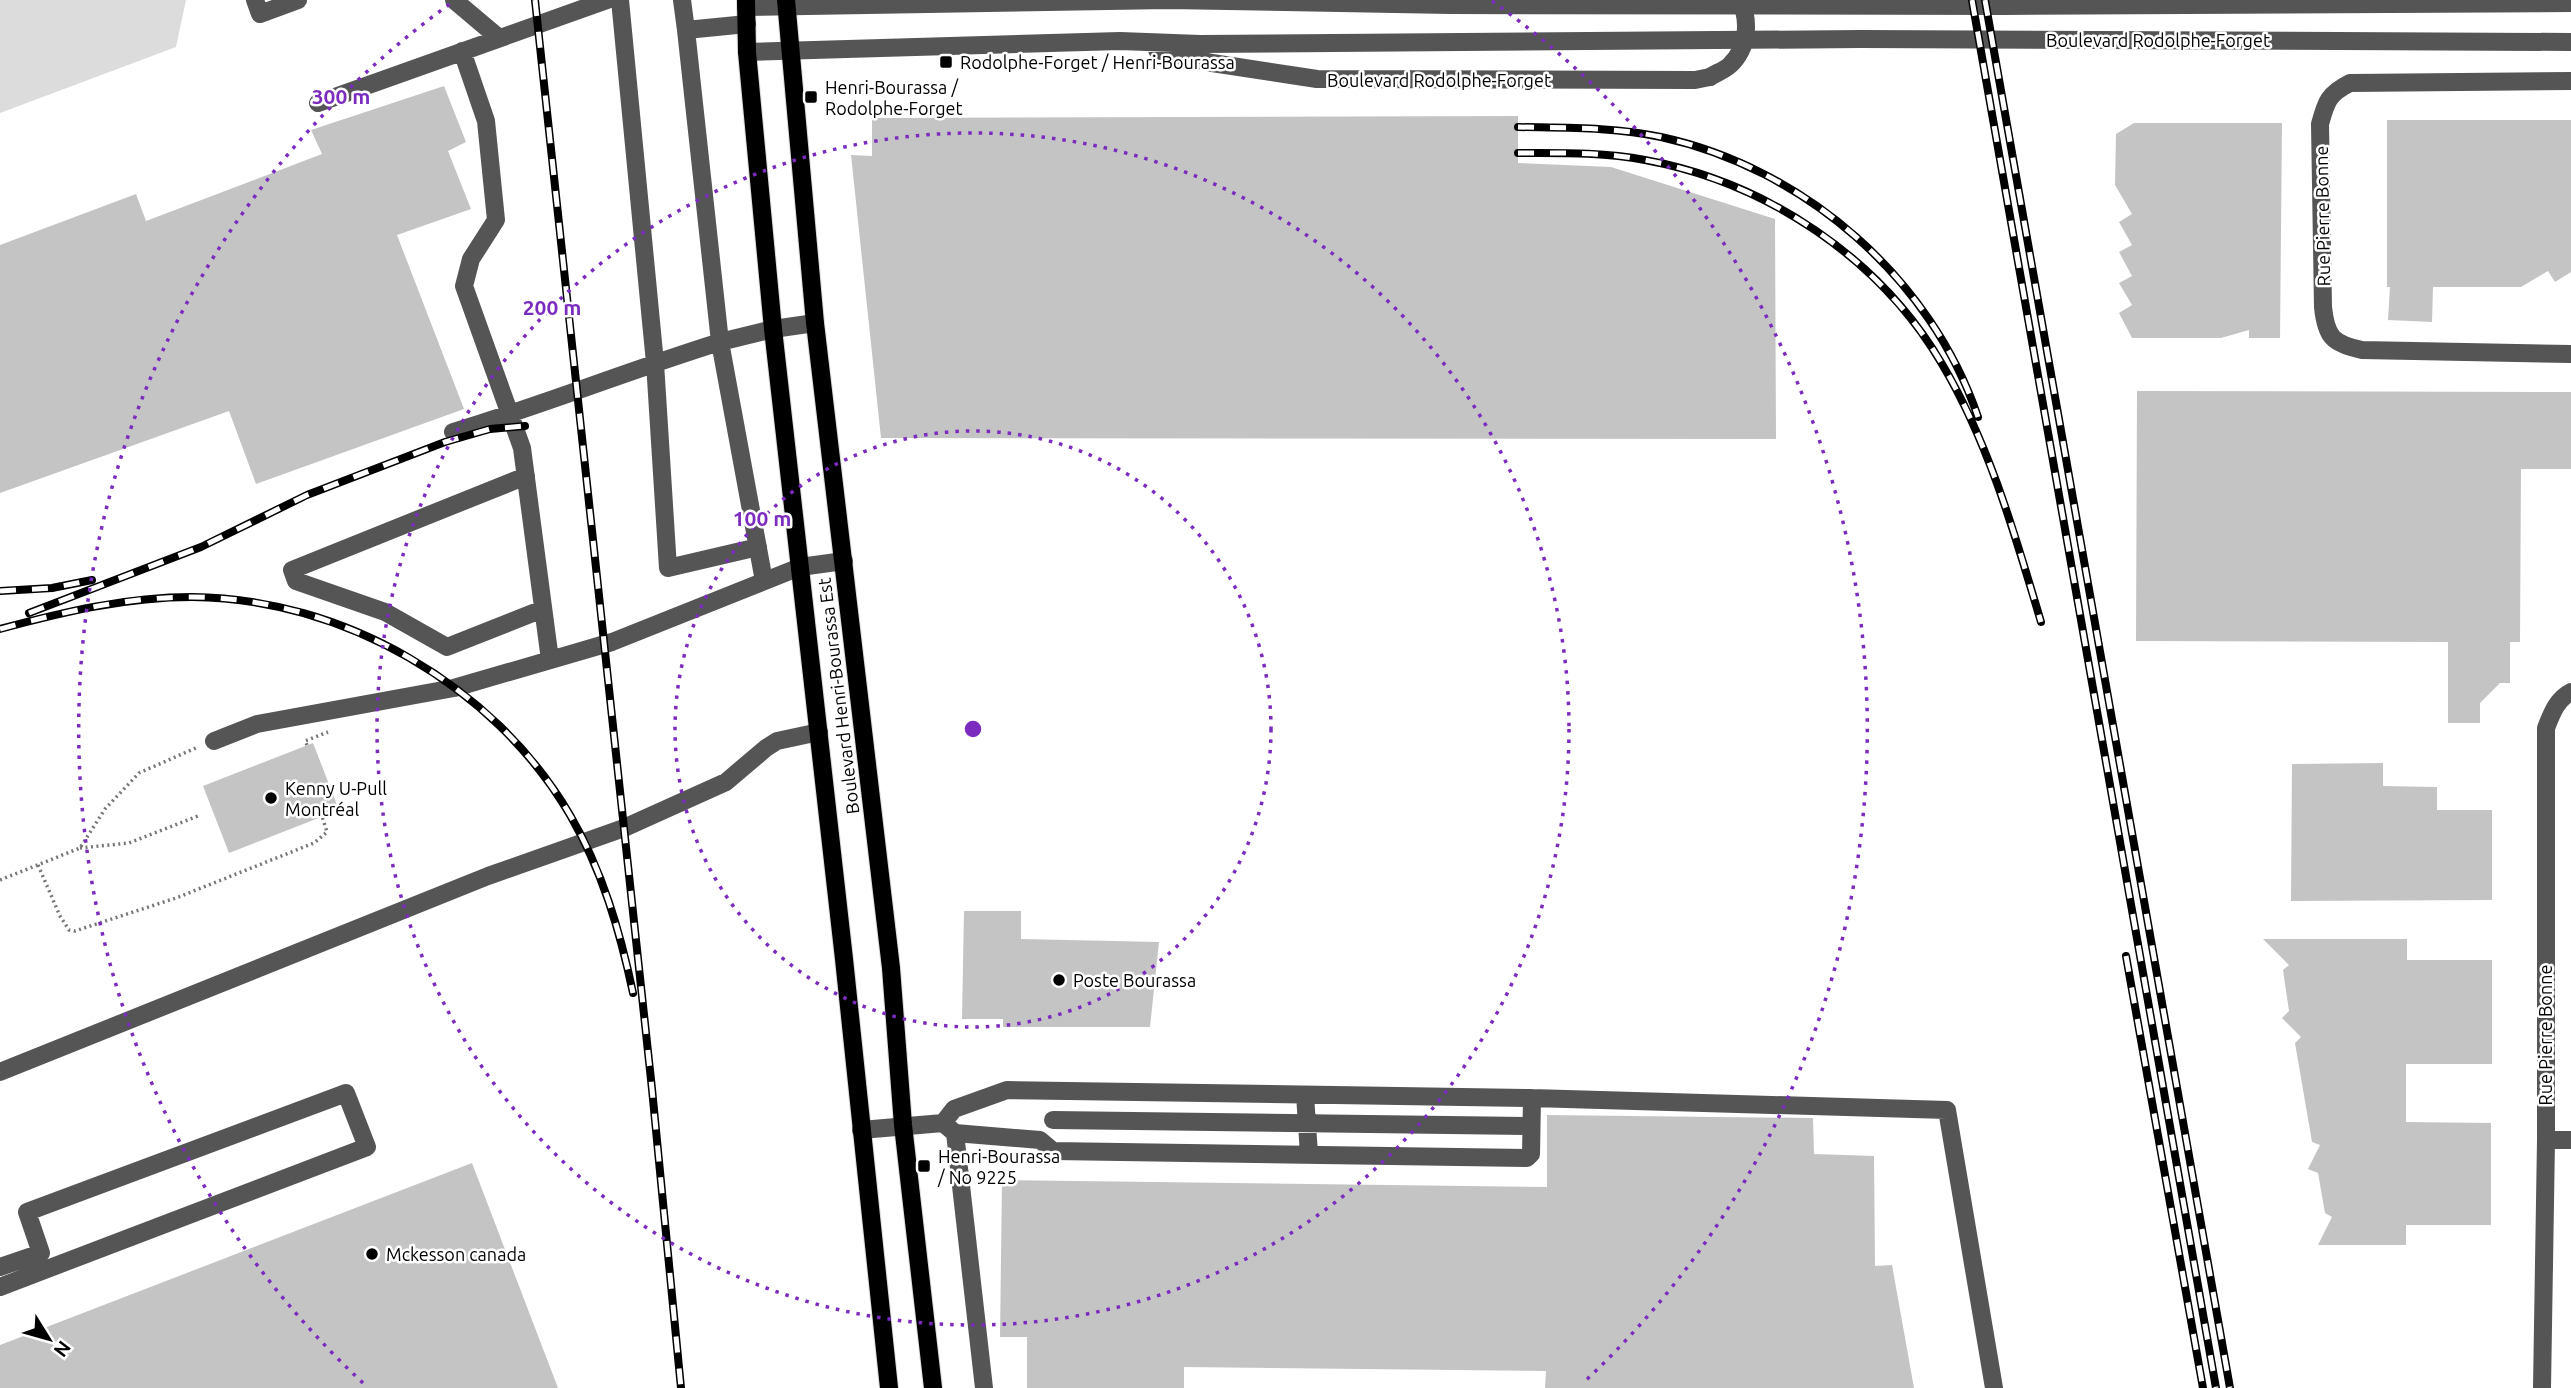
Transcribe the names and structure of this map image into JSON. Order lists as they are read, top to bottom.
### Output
{
  "streets": {
    "main road": ["Boulevard Henri-Bourassa Est"],
    "street": ["Boulevard Rodolphe-Forget", "Rue Pierre Bonne"]
  },
  "crossings": [
    ["Boulevard Rodolphe-Forget", "Boulevard Henri-Bourassa Est"]
  ],
  "places": {
    "transit": ["Rodolphe-Forget / Henri-Bourassa", "Henri-Bourassa / Rodolphe-Forget", "Henri-Bourassa / No 9225"],
    "other": ["Kenny U-Pull Montréal", "Poste Bourassa", "Mckesson canada"]
  },
  "north": "bottom right",
  "rings": ["300 m", "200 m", "100 m"]
}
